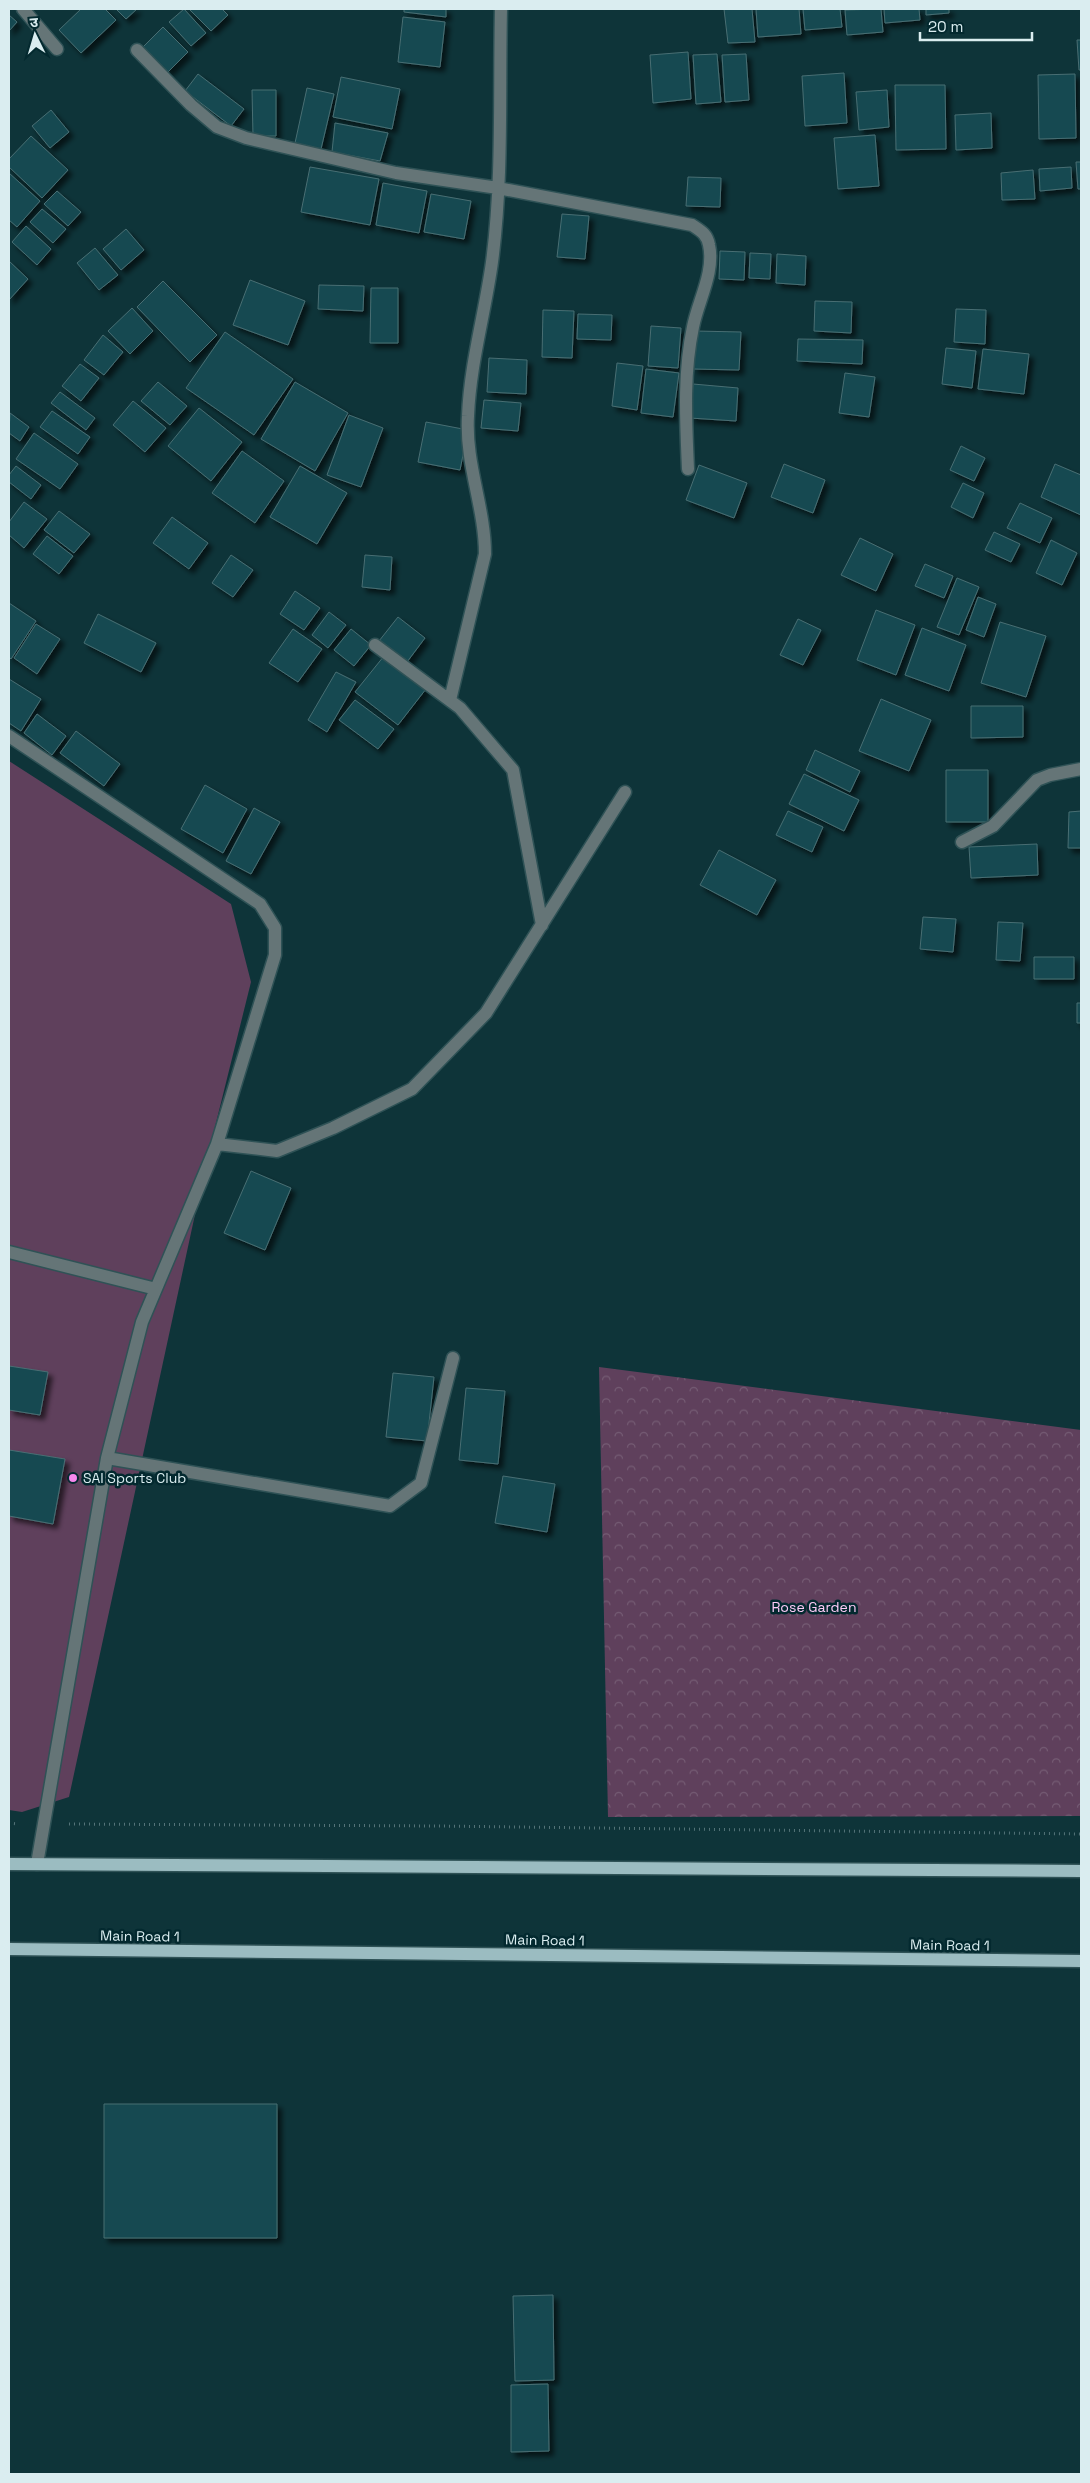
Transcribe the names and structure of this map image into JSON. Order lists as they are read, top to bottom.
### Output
{
  "streets": {
    "main road": ["Main Road 1"]
  },
  "parks": ["Rose Garden"],
  "places": ["SAI Sports Club"],
  "scale_bar": "20 m",
  "north": "top"
}
